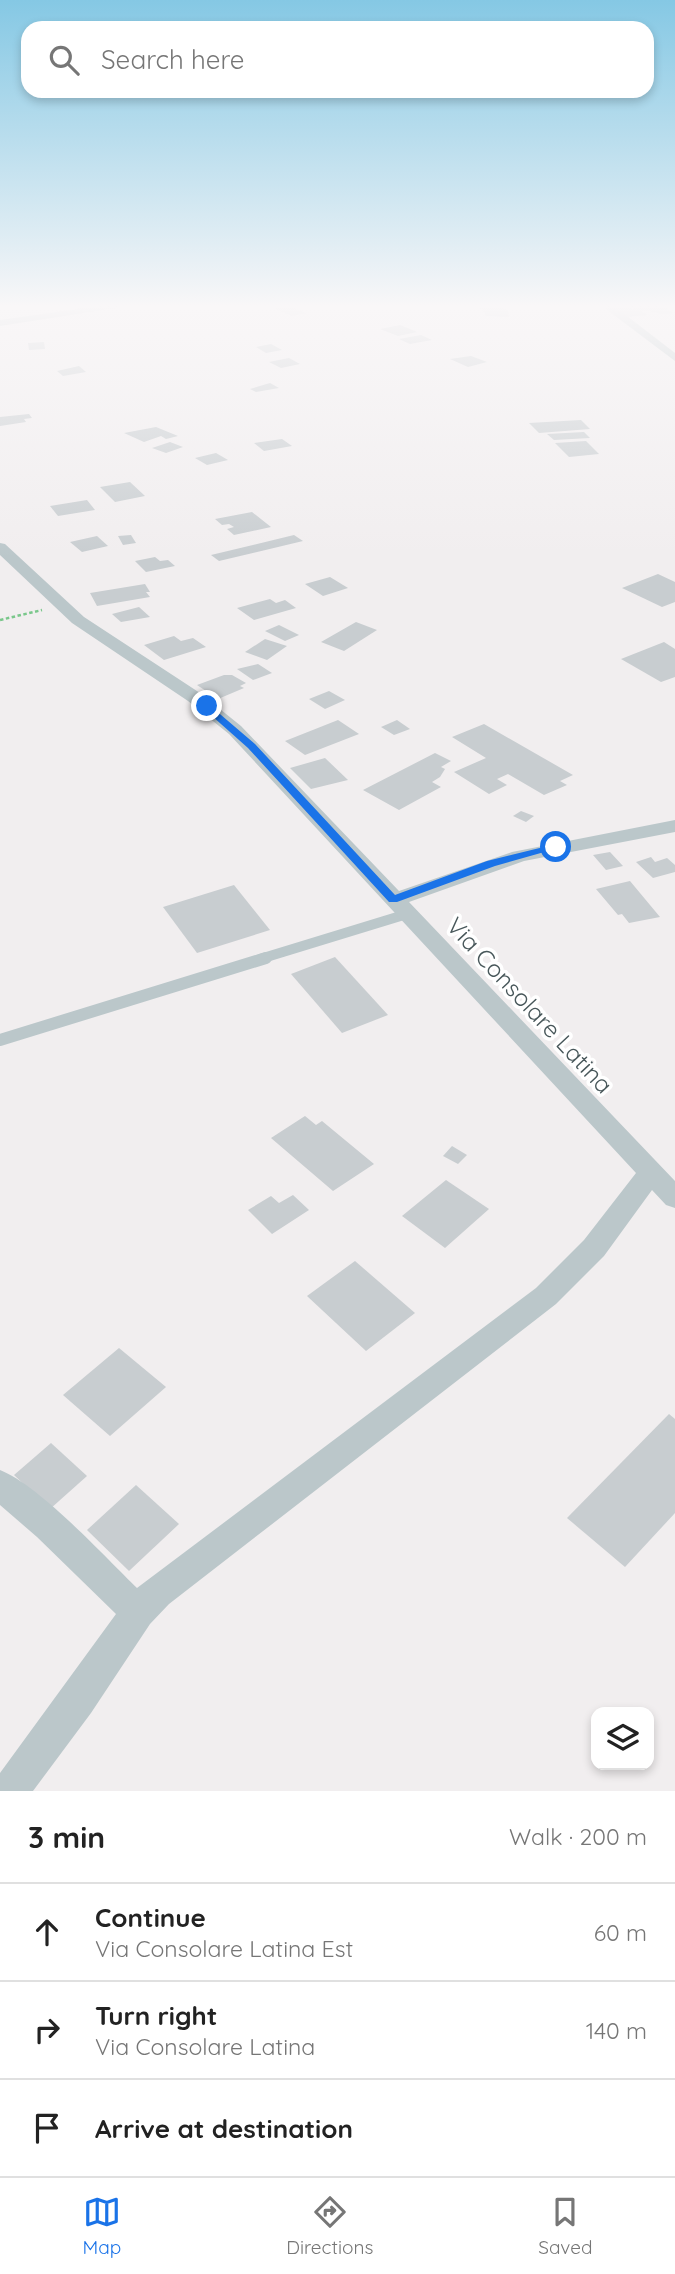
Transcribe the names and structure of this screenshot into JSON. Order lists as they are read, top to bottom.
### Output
{
  "streets": {
    "street": ["Via Consolare Latina"]
  },
  "page": {
    "search": "Search here",
    "heading": ["3 min", "Walk · 200 m"],
    "list": [
      ["Continue", "Via Consolare Latina Est", "60 m"],
      ["Turn right", "Via Consolare Latina", "140 m"],
      "Arrive at destination"
    ],
    "nav": ["Map", "Directions", "Saved"]
  }
}
